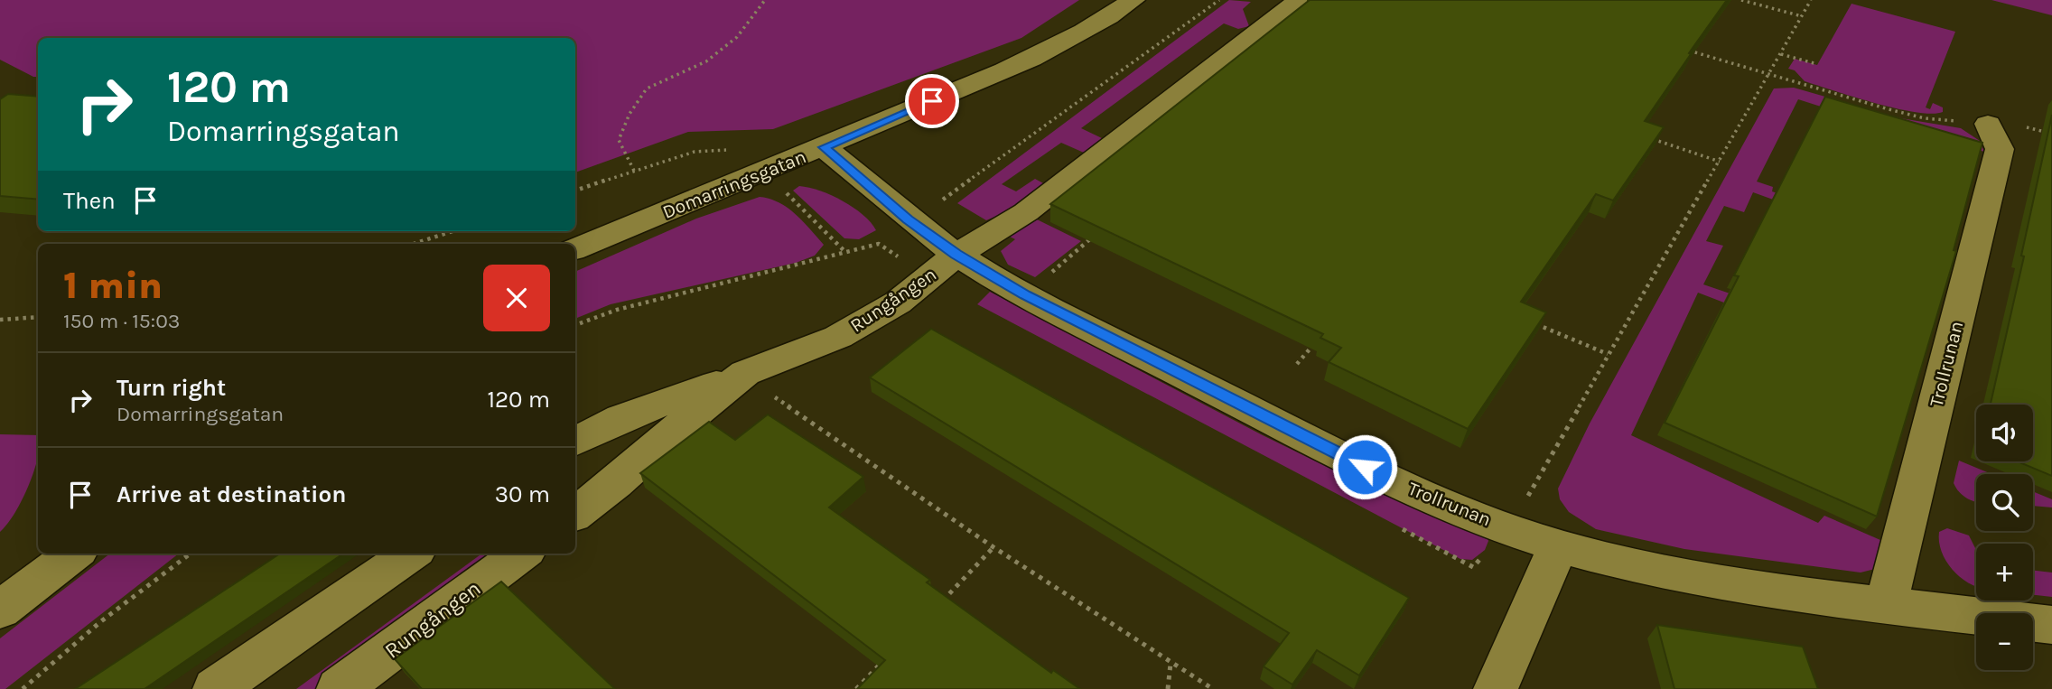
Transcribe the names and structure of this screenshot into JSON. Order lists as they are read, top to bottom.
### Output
{
  "streets": {
    "street": ["Domarringsgatan", "Rungången", "Trollrunan"]
  },
  "crossings": [
    ["Domarringsgatan", "Trollrunan"],
    ["Rungången", "Trollrunan"]
  ],
  "page": {
    "turn": ["120 m", "Domarringsgatan"],
    "then": "Then",
    "heading": ["1 min", "150 m · 15:03"],
    "list": [
      {
        "name": "Turn right",
        "note": "Domarringsgatan",
        "value": "120 m"
      },
      {
        "name": "Arrive at destination",
        "value": "30 m"
      }
    ],
    "map_buttons": ["+", "−"]
  }
}
